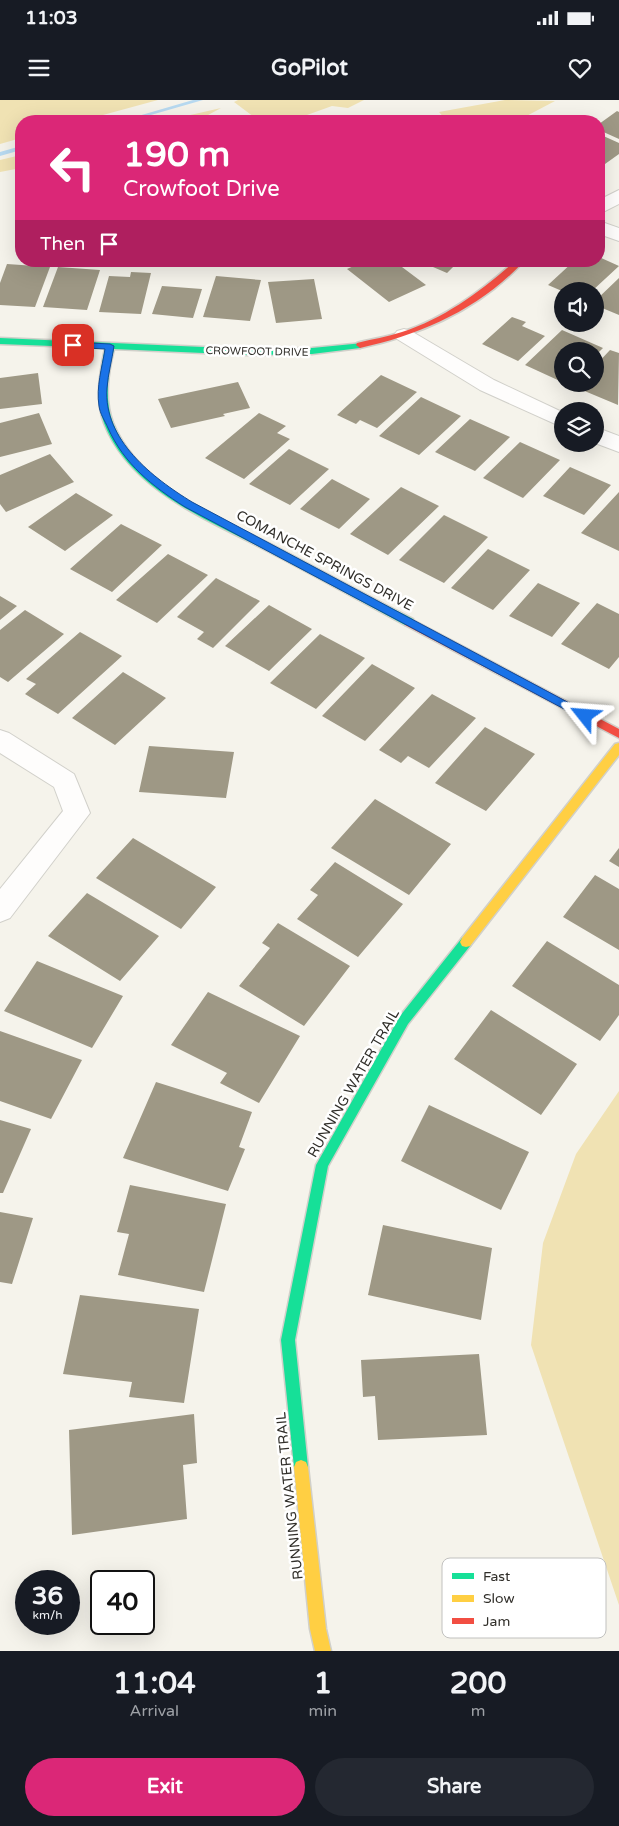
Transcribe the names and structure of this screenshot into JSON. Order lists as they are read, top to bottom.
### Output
{
  "streets": {
    "street": ["CROWFOOT DRIVE", "COMANCHE SPRINGS DRIVE", "RUNNING WATER TRAIL"]
  },
  "crossings": [
    ["CROWFOOT DRIVE", "COMANCHE SPRINGS DRIVE"]
  ],
  "legend": ["Fast", "Slow", "Jam"],
  "page": {
    "status": "11:03",
    "header": "GoPilot",
    "turn": ["190 m", "Crowfoot Drive"],
    "then": "Then",
    "speed": "36 km/h",
    "limit": "40",
    "eta": [
      "11:04",
      "Arrival",
      "1",
      "min",
      "200",
      "m"
    ],
    "buttons": ["Exit", "Share"]
  }
}
